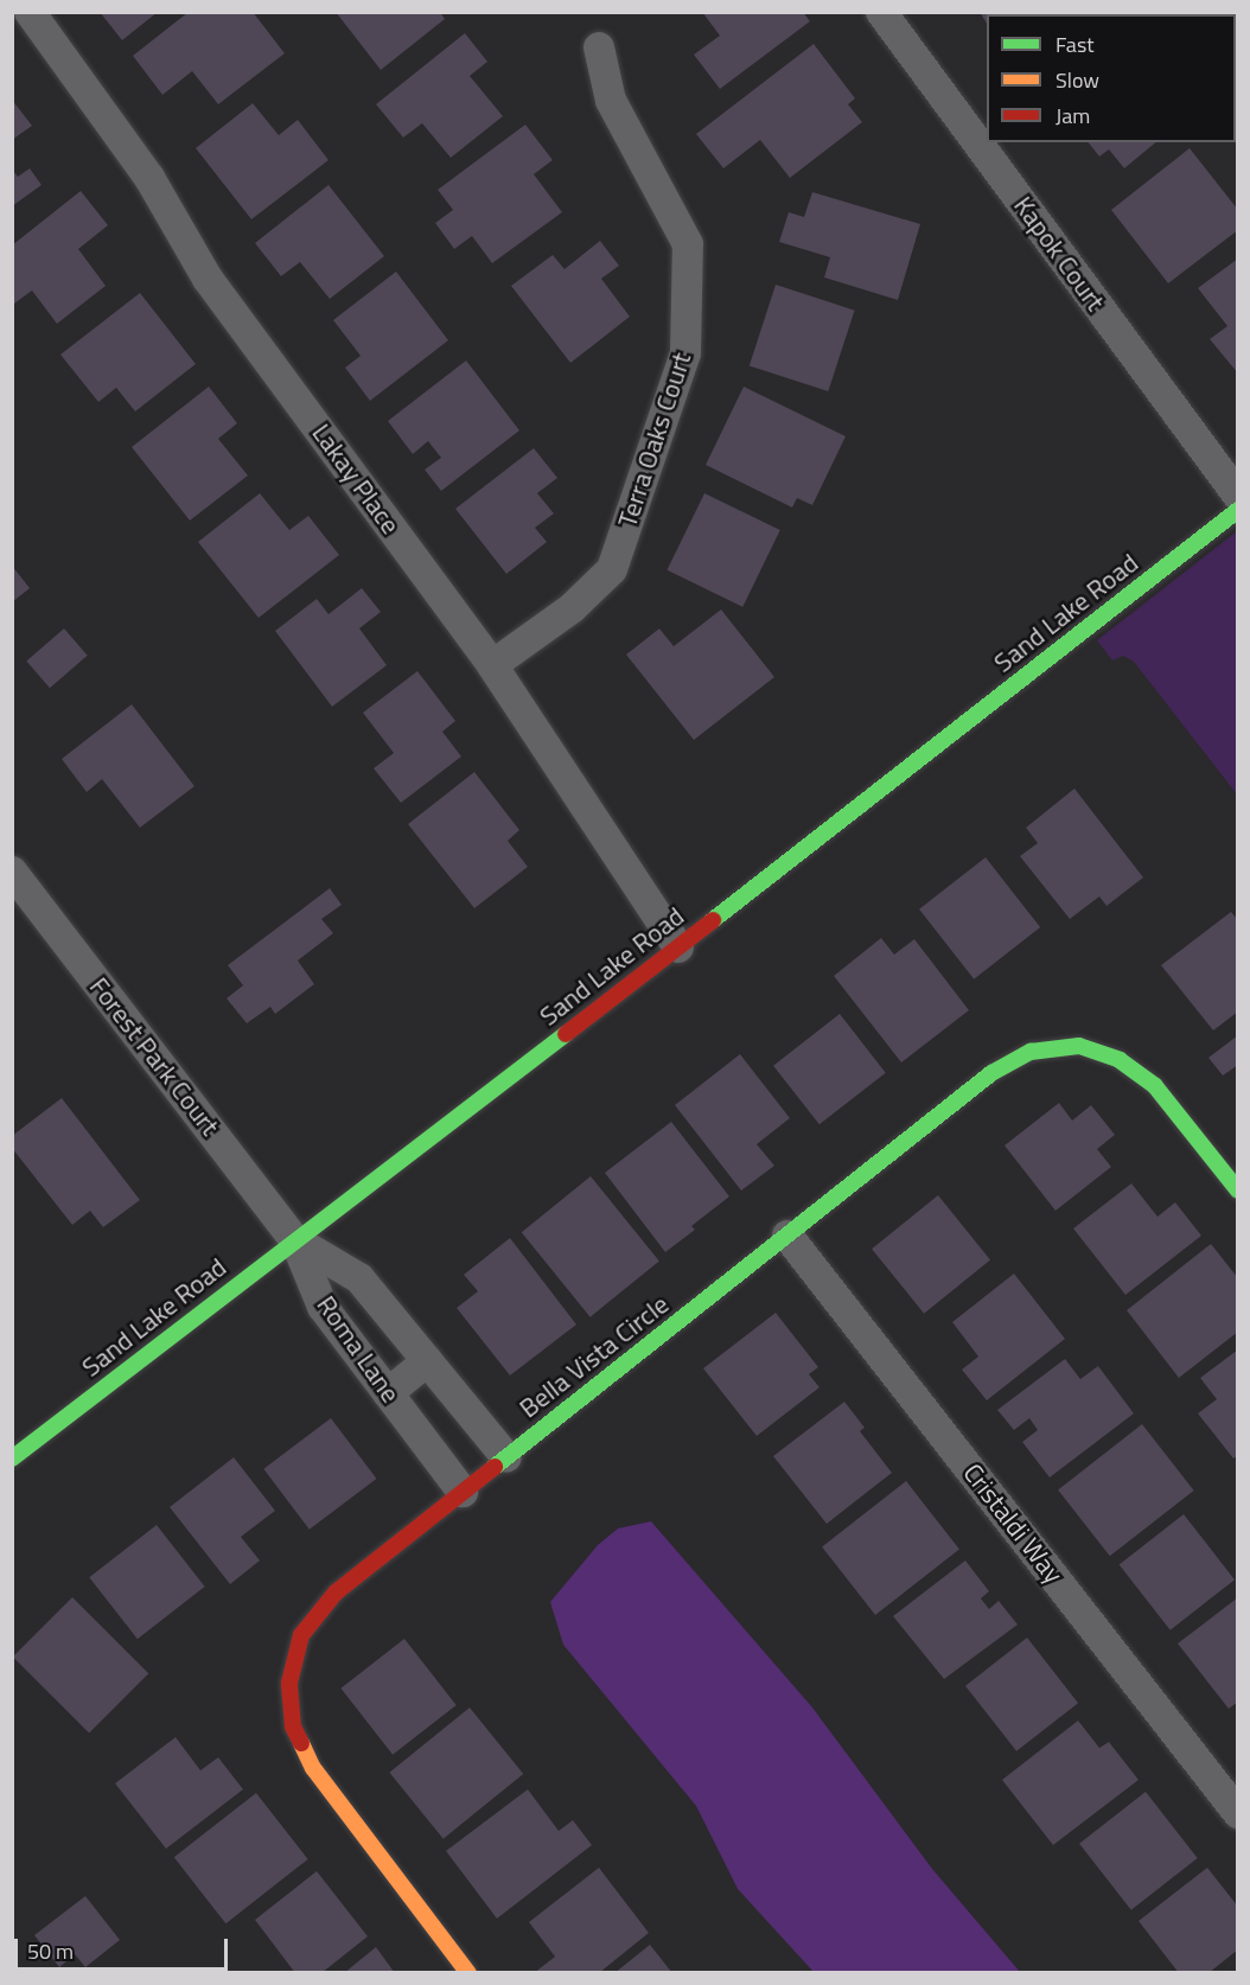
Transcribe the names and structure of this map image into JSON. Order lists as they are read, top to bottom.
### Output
{
  "streets": {
    "street": [
      "Kapok Court",
      "Terra Oaks Court",
      "Lakay Place",
      "Sand Lake Road",
      "Forest Park Court",
      "Roma Lane",
      "Bella Vista Circle",
      "Cristaldi Way"
    ]
  },
  "crossings": [
    ["Terra Oaks Court", "Lakay Place"],
    ["Lakay Place", "Sand Lake Road"],
    ["Sand Lake Road", "Forest Park Court"],
    ["Sand Lake Road", "Roma Lane"],
    ["Forest Park Court", "Roma Lane"],
    ["Roma Lane", "Bella Vista Circle"],
    ["Bella Vista Circle", "Cristaldi Way"]
  ],
  "legend": ["Fast", "Slow", "Jam"],
  "scale_bar": "50 m"
}
